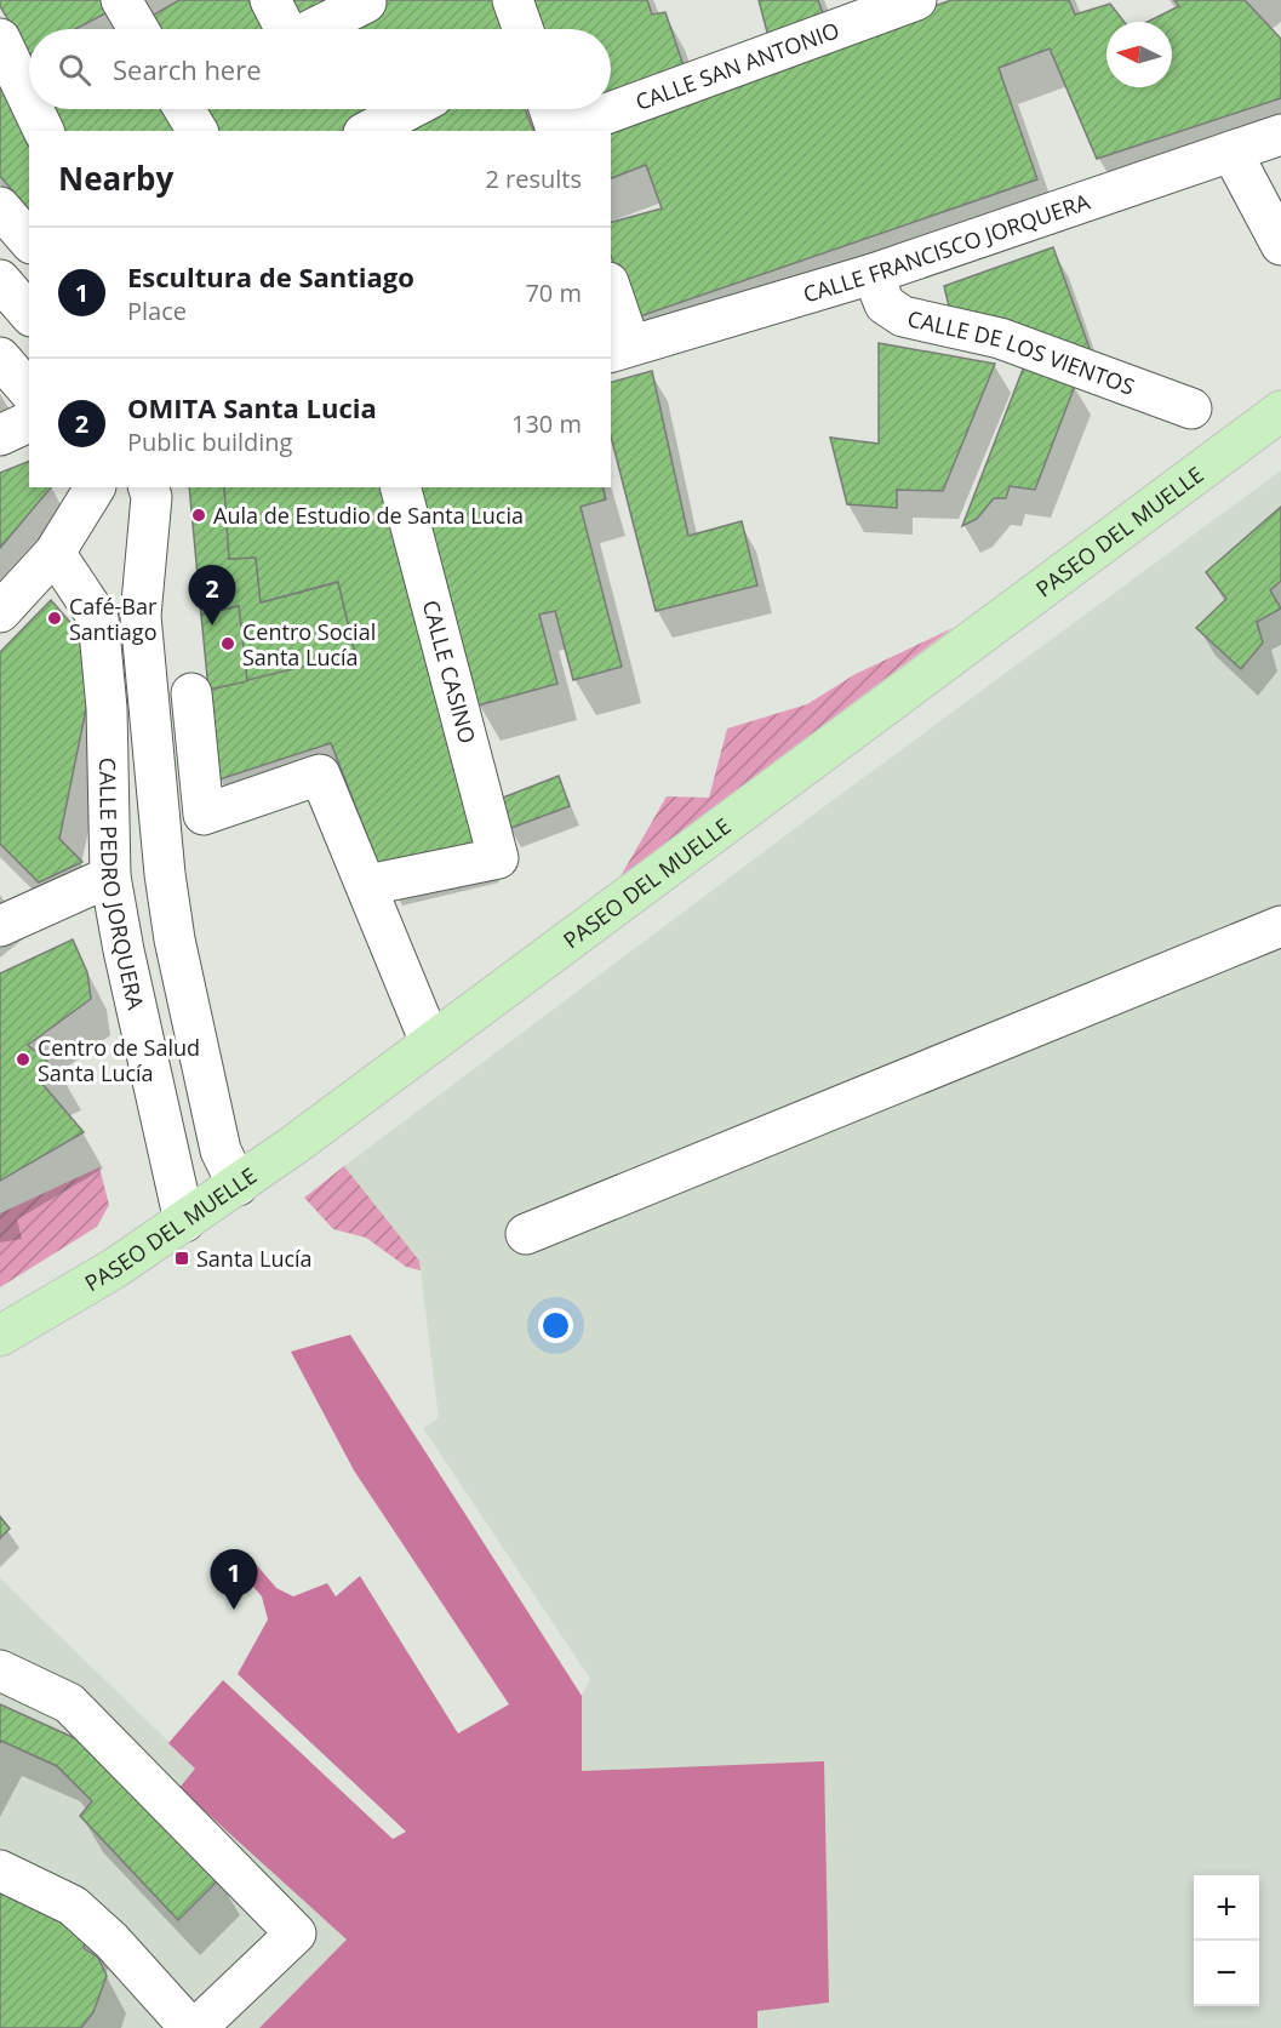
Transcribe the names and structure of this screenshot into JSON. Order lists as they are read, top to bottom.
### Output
{
  "streets": {
    "main road": ["PASEO DEL MUELLE"],
    "street": [
      "CALLE SAN ANTONIO",
      "CALLE FRANCISCO JORQUERA",
      "CALLE DE LOS VIENTOS",
      "CALLE CASINO",
      "CALLE PEDRO JORQUERA"
    ]
  },
  "crossings": [
    ["CALLE FRANCISCO JORQUERA", "CALLE DE LOS VIENTOS"],
    ["PASEO DEL MUELLE", "CALLE PEDRO JORQUERA"]
  ],
  "places": {
    "other": [
      "Aula de Estudio de Santa Lucia",
      "Café-Bar Santiago",
      "Centro Social Santa Lucía",
      "Centro de Salud Santa Lucía"
    ],
    "transit": ["Santa Lucía"]
  },
  "north": "left",
  "page": {
    "search": "Search here",
    "heading": ["Nearby", "2 results"],
    "list": [
      {
        "mark": "1",
        "name": "Escultura de Santiago",
        "note": "Place",
        "value": "70 m"
      },
      {
        "mark": "2",
        "name": "OMITA Santa Lucia",
        "note": "Public building",
        "value": "130 m"
      }
    ],
    "pins": ["2", "1"],
    "map_buttons": ["+", "−"]
  }
}
